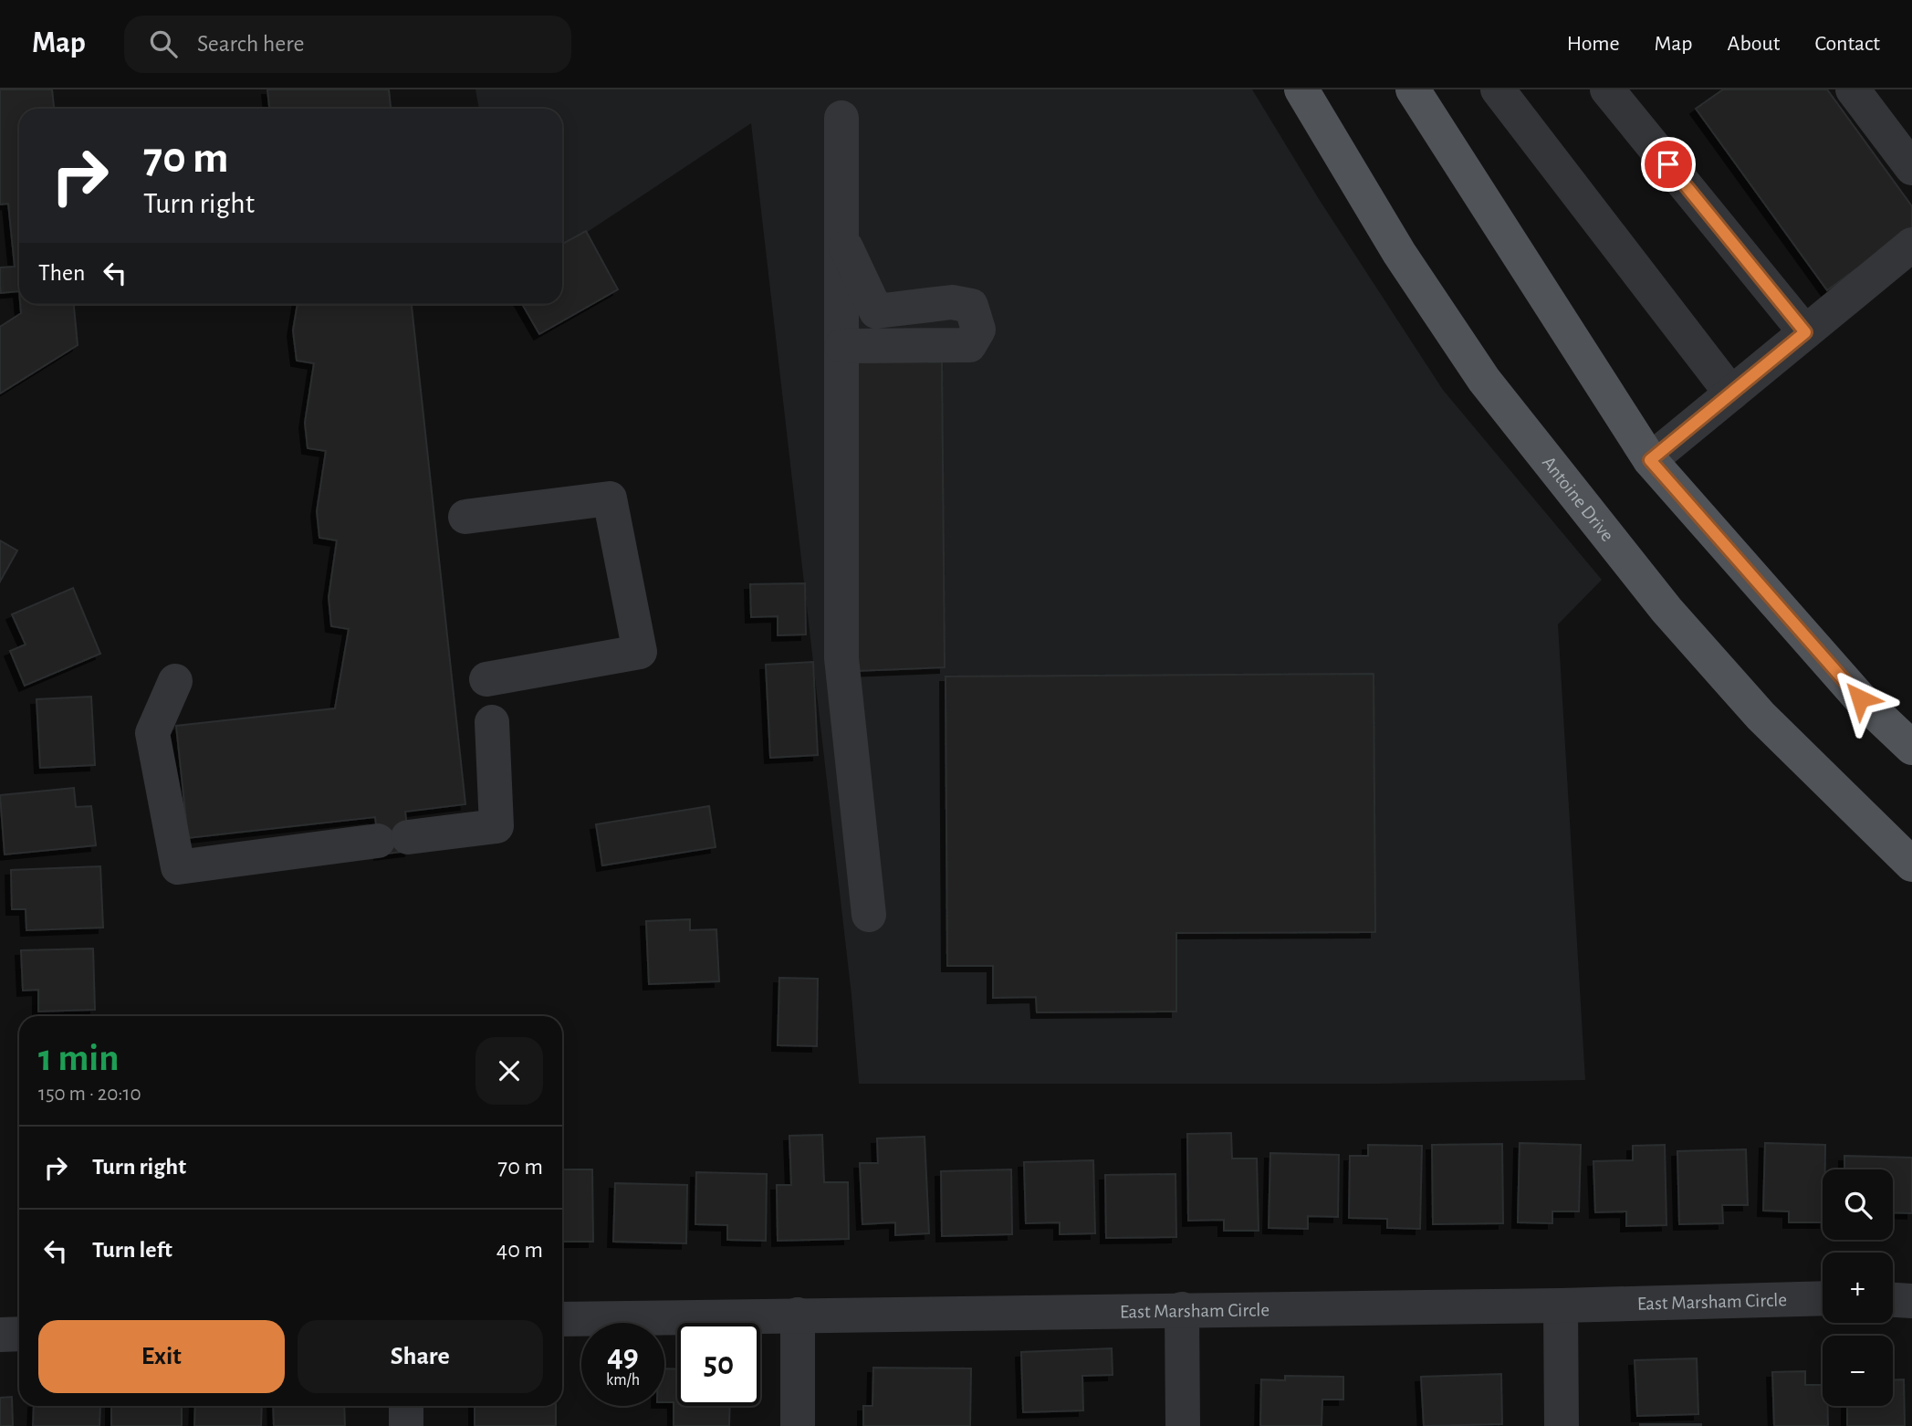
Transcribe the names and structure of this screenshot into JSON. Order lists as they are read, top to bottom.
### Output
{
  "streets": {
    "main road": ["Antoine Drive"],
    "street": ["East Marsham Circle"]
  },
  "page": {
    "header": "Map",
    "search": "Search here",
    "nav": [
      "Home",
      "Map",
      "About",
      "Contact"
    ],
    "turn": ["70 m", "Turn right"],
    "then": "Then",
    "heading": ["1 min", "150 m · 20:10"],
    "list": [
      {
        "name": "Turn right",
        "value": "70 m"
      },
      {
        "name": "Turn left",
        "value": "40 m"
      }
    ],
    "map_buttons": ["+", "−"],
    "buttons": ["Exit", "Share"],
    "speed": "49 km/h",
    "limit": "50"
  }
}
